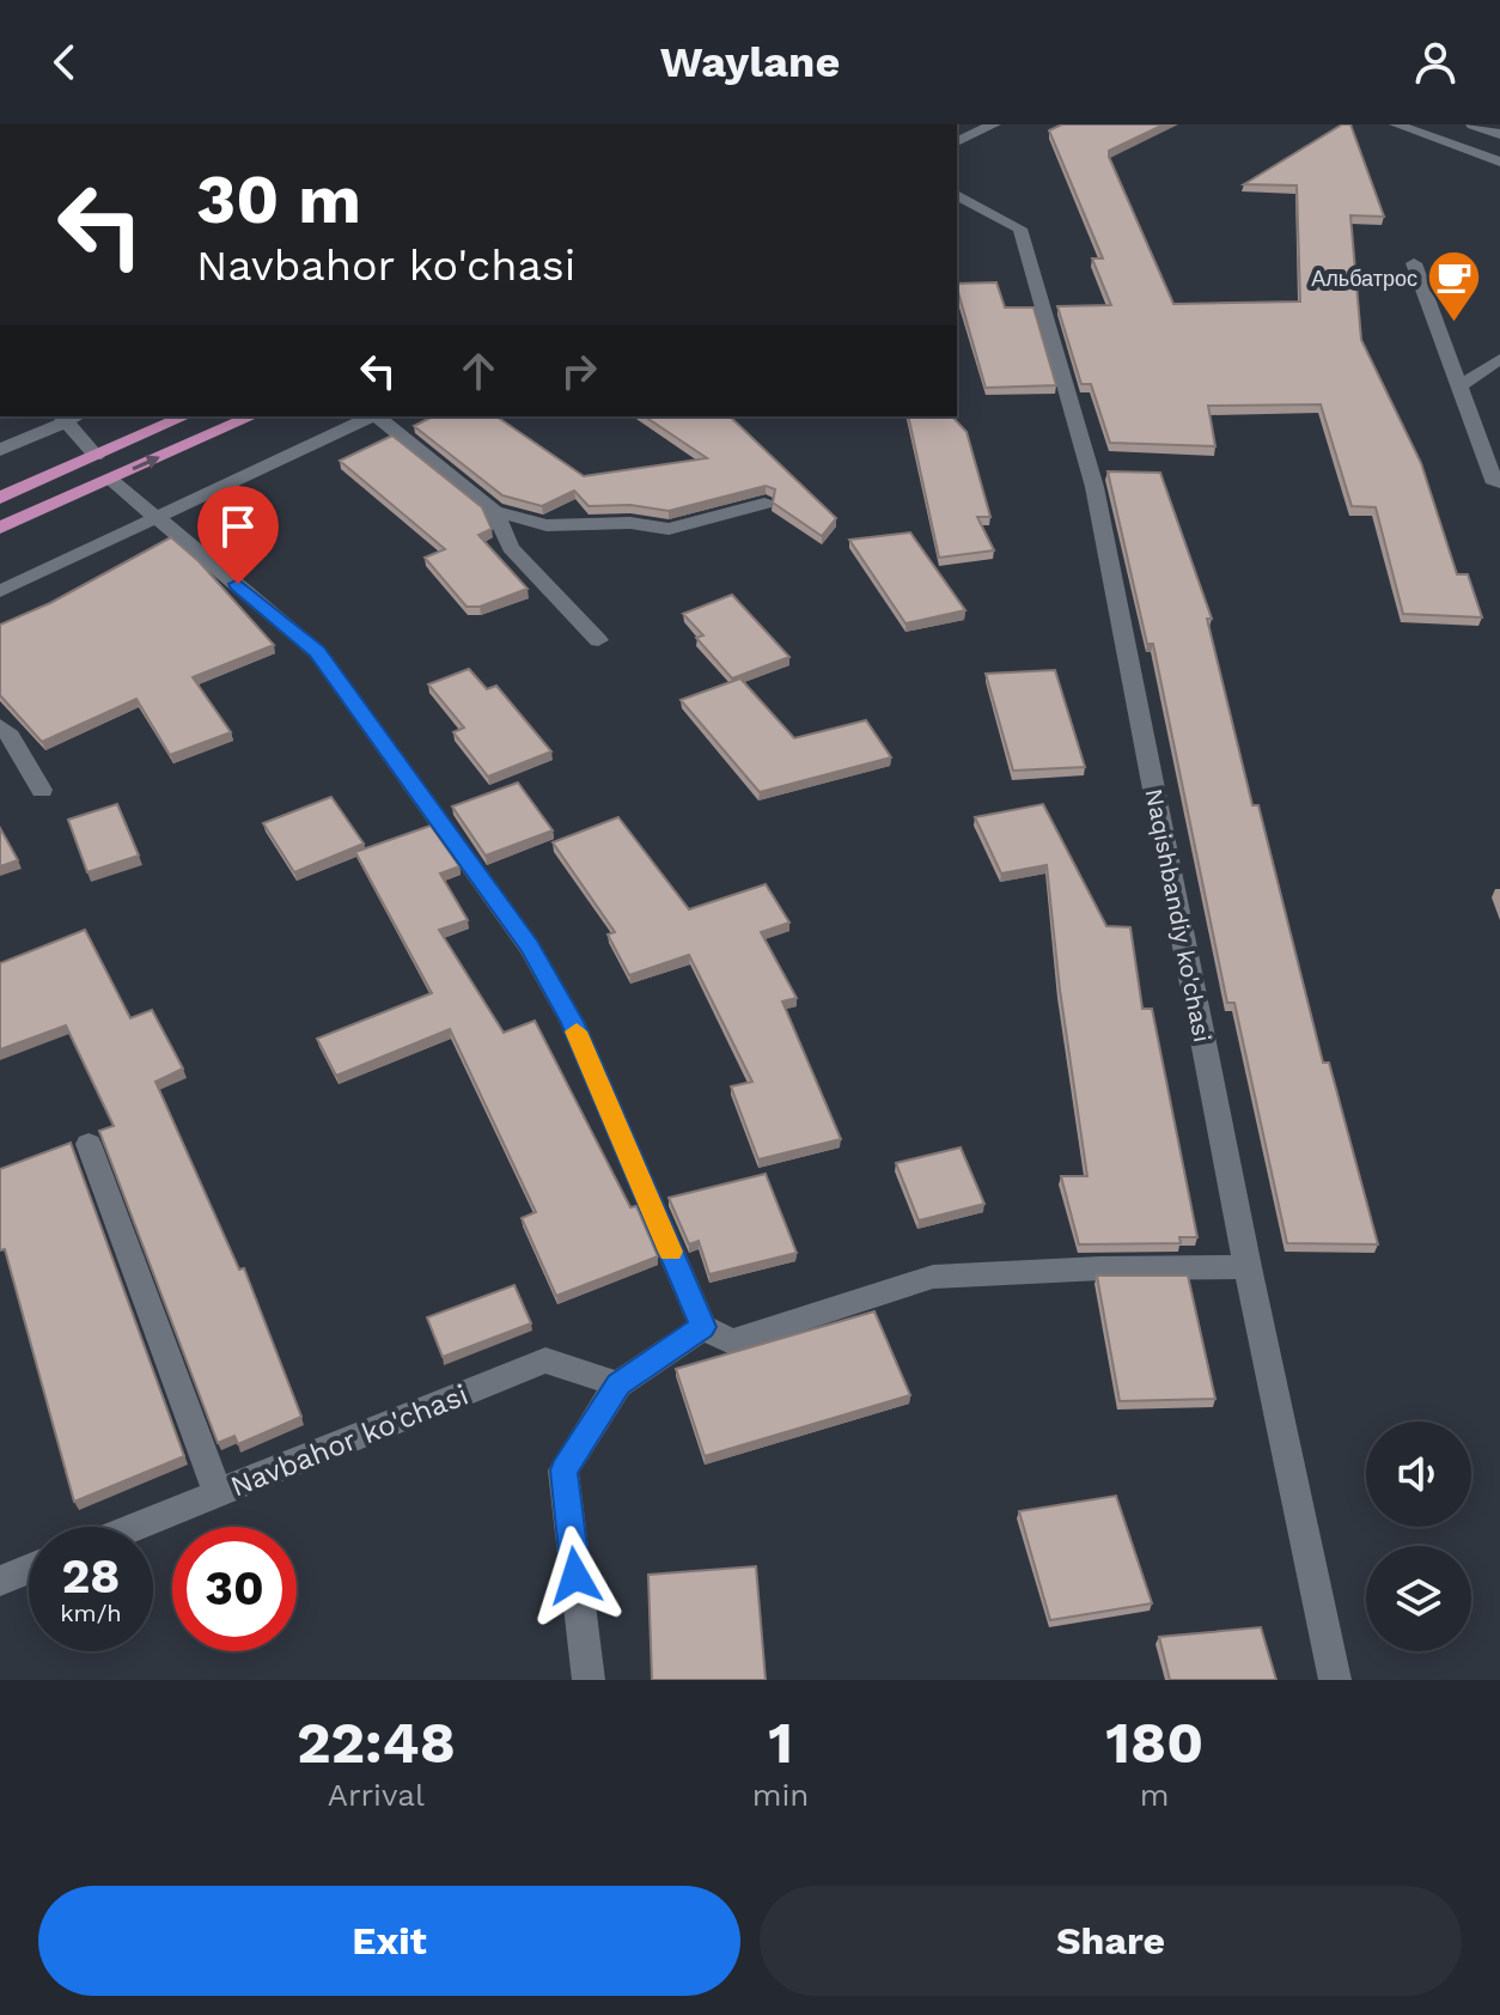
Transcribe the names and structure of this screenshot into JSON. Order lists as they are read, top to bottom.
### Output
{
  "streets": {
    "street": ["Naqishbandiy ko'chasi", "Navbahor ko'chasi"]
  },
  "places": {
    "cafe": ["Альбатрос"]
  },
  "page": {
    "header": "Waylane",
    "turn": ["30 m", "Navbahor ko'chasi"],
    "speed": "28 km/h",
    "limit": "30",
    "eta": [
      "22:48",
      "Arrival",
      "1",
      "min",
      "180",
      "m"
    ],
    "buttons": ["Exit", "Share"]
  }
}
